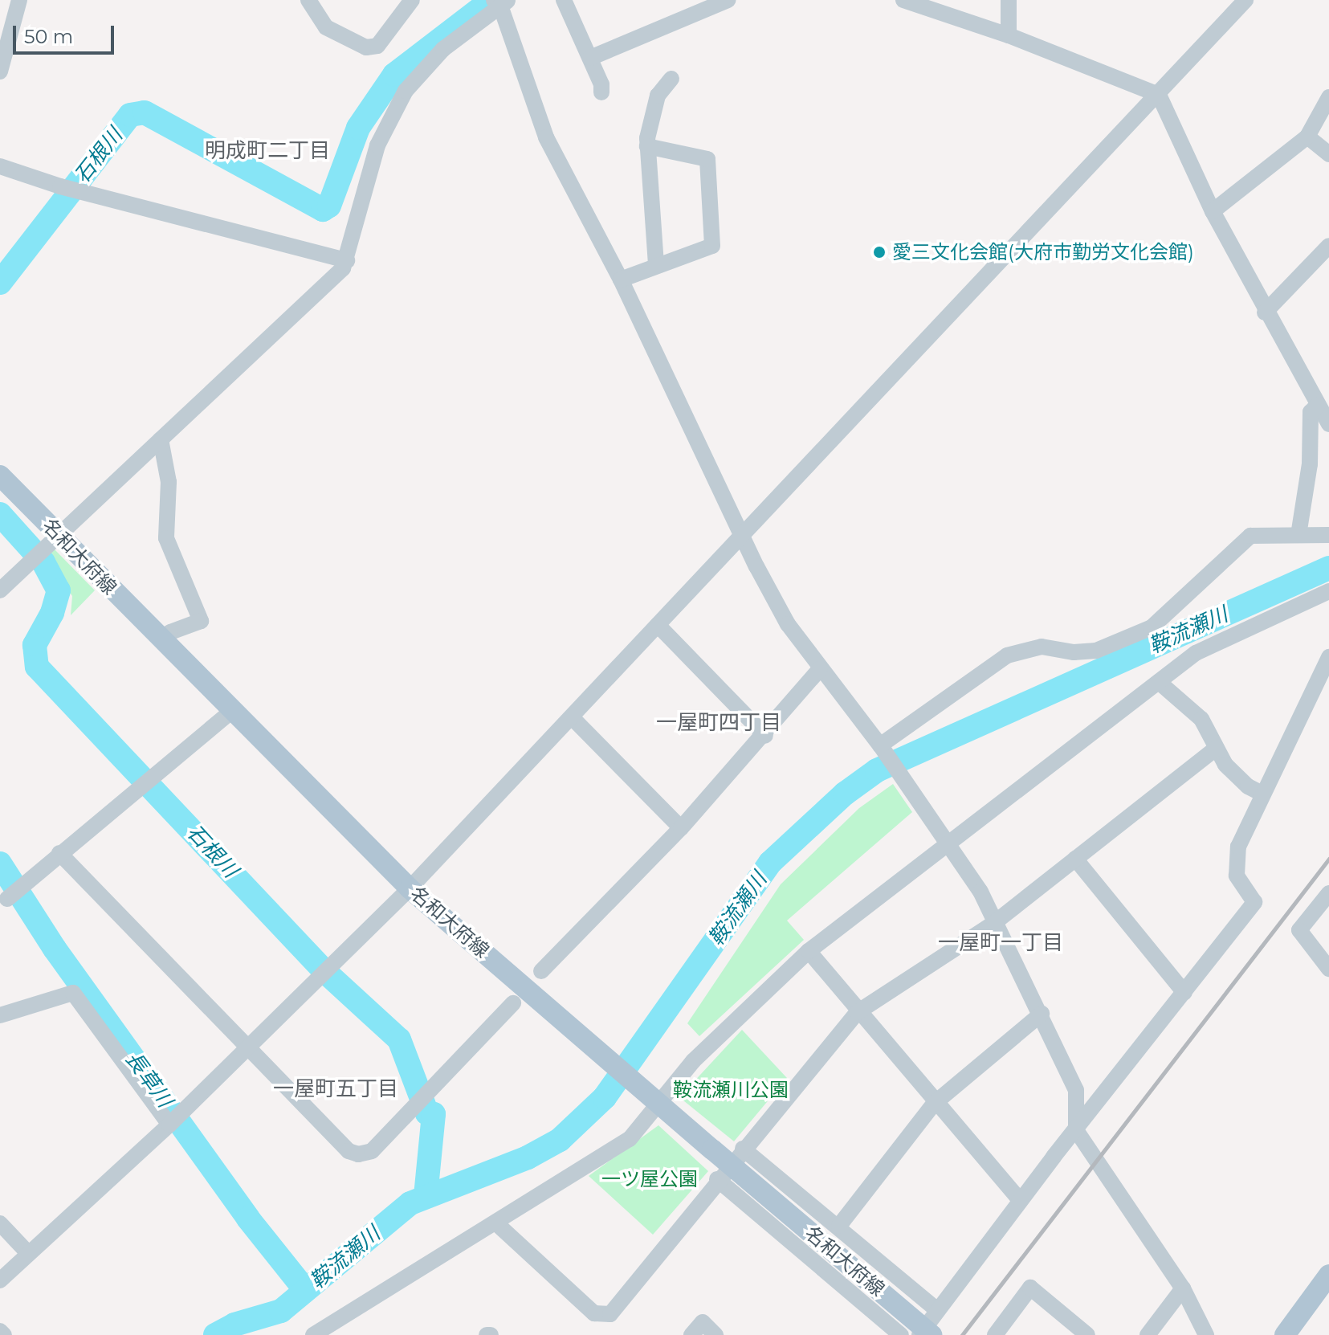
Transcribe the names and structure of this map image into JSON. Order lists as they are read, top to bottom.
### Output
{
  "streets": {
    "main road": ["名和大府線"]
  },
  "districts": [
    "明成町二丁目",
    "一屋町四丁目",
    "一屋町一丁目",
    "一屋町五丁目"
  ],
  "water": ["石根川", "鞍流瀬川", "長草川"],
  "parks": ["鞍流瀬川公園", "一ツ屋公園"],
  "places": ["愛三文化会館(大府市勤労文化会館)"],
  "scale_bar": "50 m"
}
